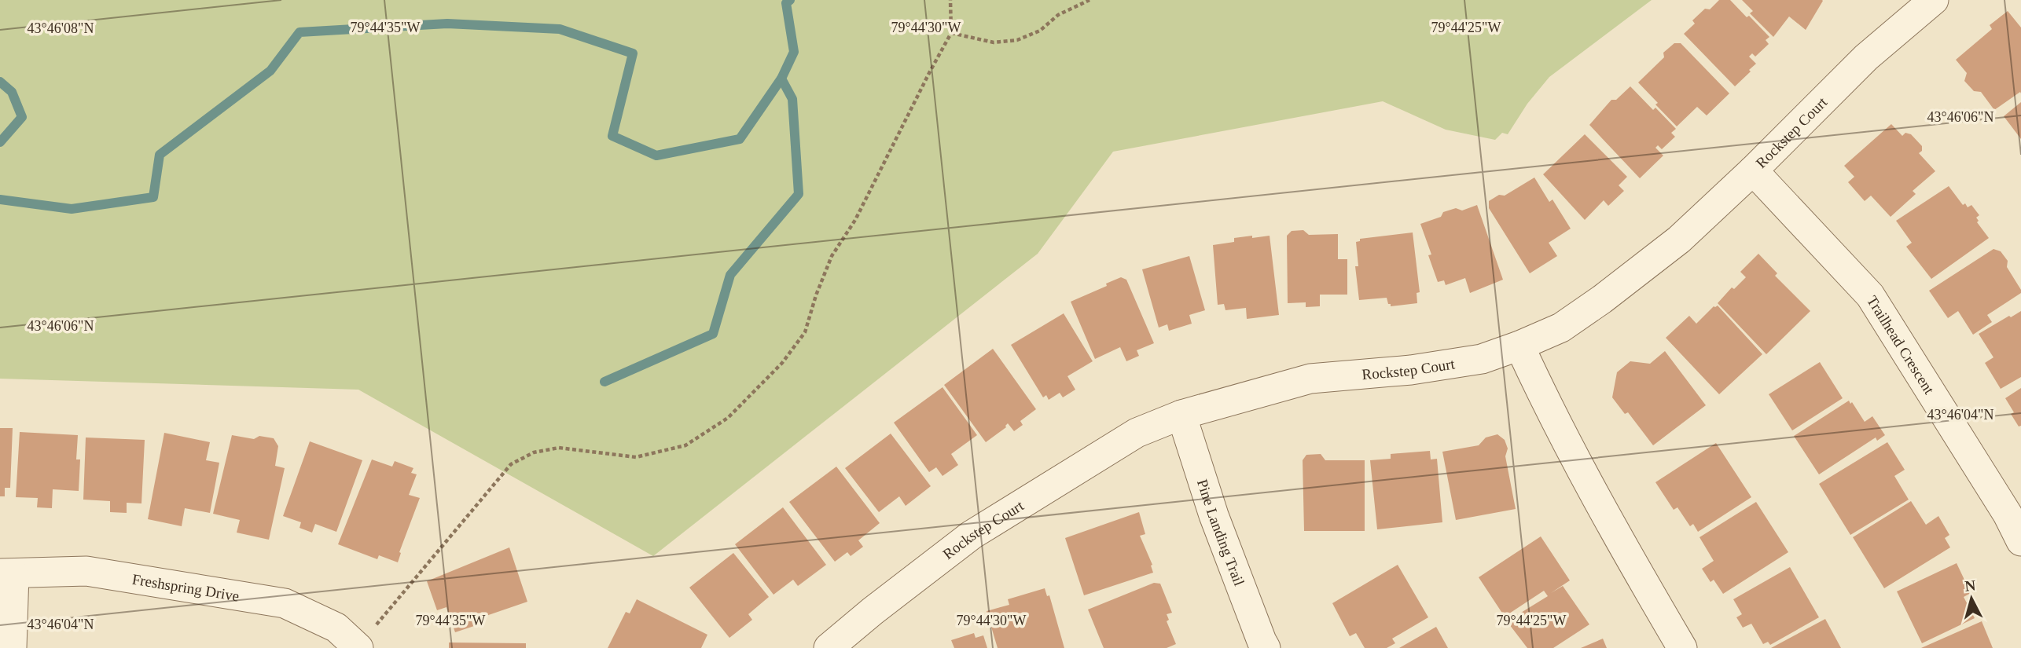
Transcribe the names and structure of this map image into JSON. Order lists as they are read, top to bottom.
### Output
{
  "streets": {
    "street": [
      "Rockstep Court",
      "Trailhead Crescent",
      "Pine Landing Trail",
      "Freshspring Drive"
    ]
  },
  "crossings": [
    ["Rockstep Court", "Trailhead Crescent"],
    ["Rockstep Court", "Pine Landing Trail"]
  ],
  "north": "top",
  "coordinates": [
    "79°44'35\"W",
    "79°44'30\"W",
    "79°44'25\"W",
    "43°46'08\"N",
    "43°46'06\"N",
    "43°46'04\"N"
  ]
}
